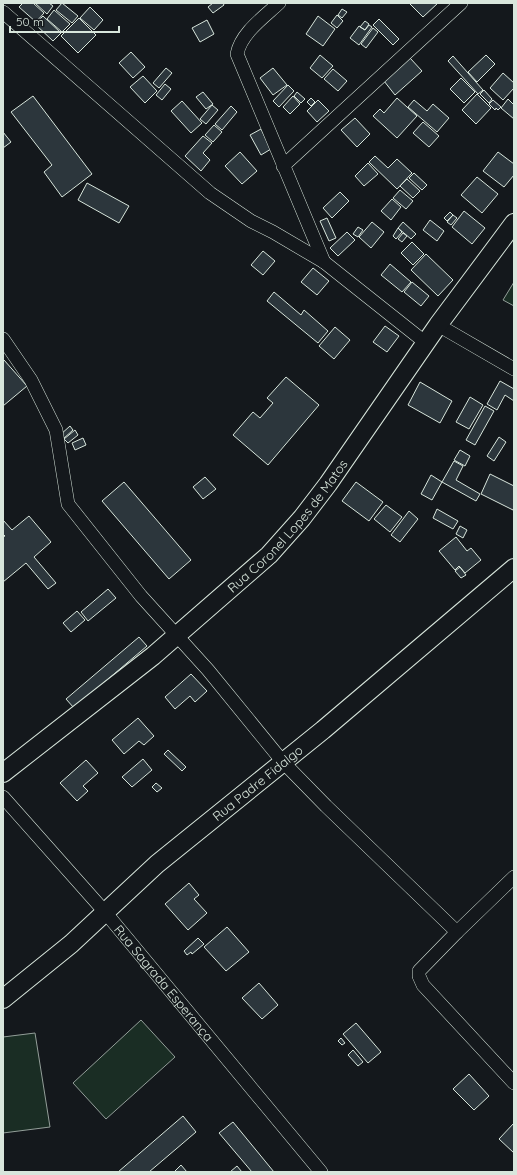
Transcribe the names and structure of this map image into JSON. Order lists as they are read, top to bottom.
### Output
{
  "streets": {
    "street": ["Rua Coronel Lopes de Matos", "Rua Padre Fidalgo", "Rua Sagrada Esperança"]
  },
  "crossings": [
    ["Rua Padre Fidalgo", "Rua Sagrada Esperança"]
  ],
  "scale_bar": "50 m"
}
